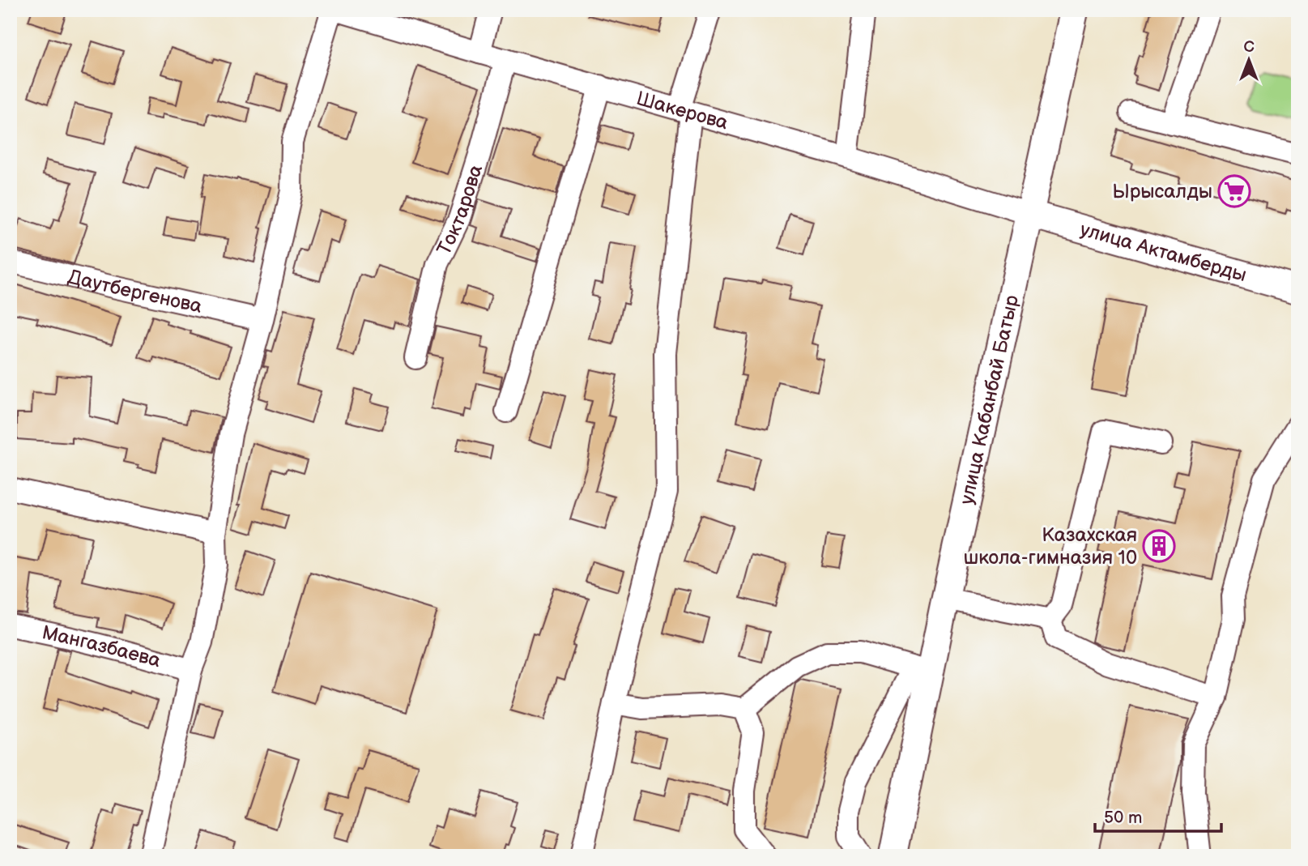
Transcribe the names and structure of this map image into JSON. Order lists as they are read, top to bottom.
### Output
{
  "streets": {
    "main road": ["улица Актамберды", "улица Кабанбай Батыр"],
    "street": [
      "Шакерова",
      "Токтарова",
      "Даутбергенова",
      "Мангазбаева"
    ]
  },
  "crossings": [
    ["Шакерова", "Токтарова"],
    ["Шакерова", "улица Актамберды"],
    ["Шакерова", "улица Кабанбай Батыр"],
    ["улица Актамберды", "улица Кабанбай Батыр"]
  ],
  "places": {
    "supermarket": ["Ырысалды"],
    "building": ["Казахская школа-гимназия 10"]
  },
  "scale_bar": "50 m",
  "north": "top"
}
